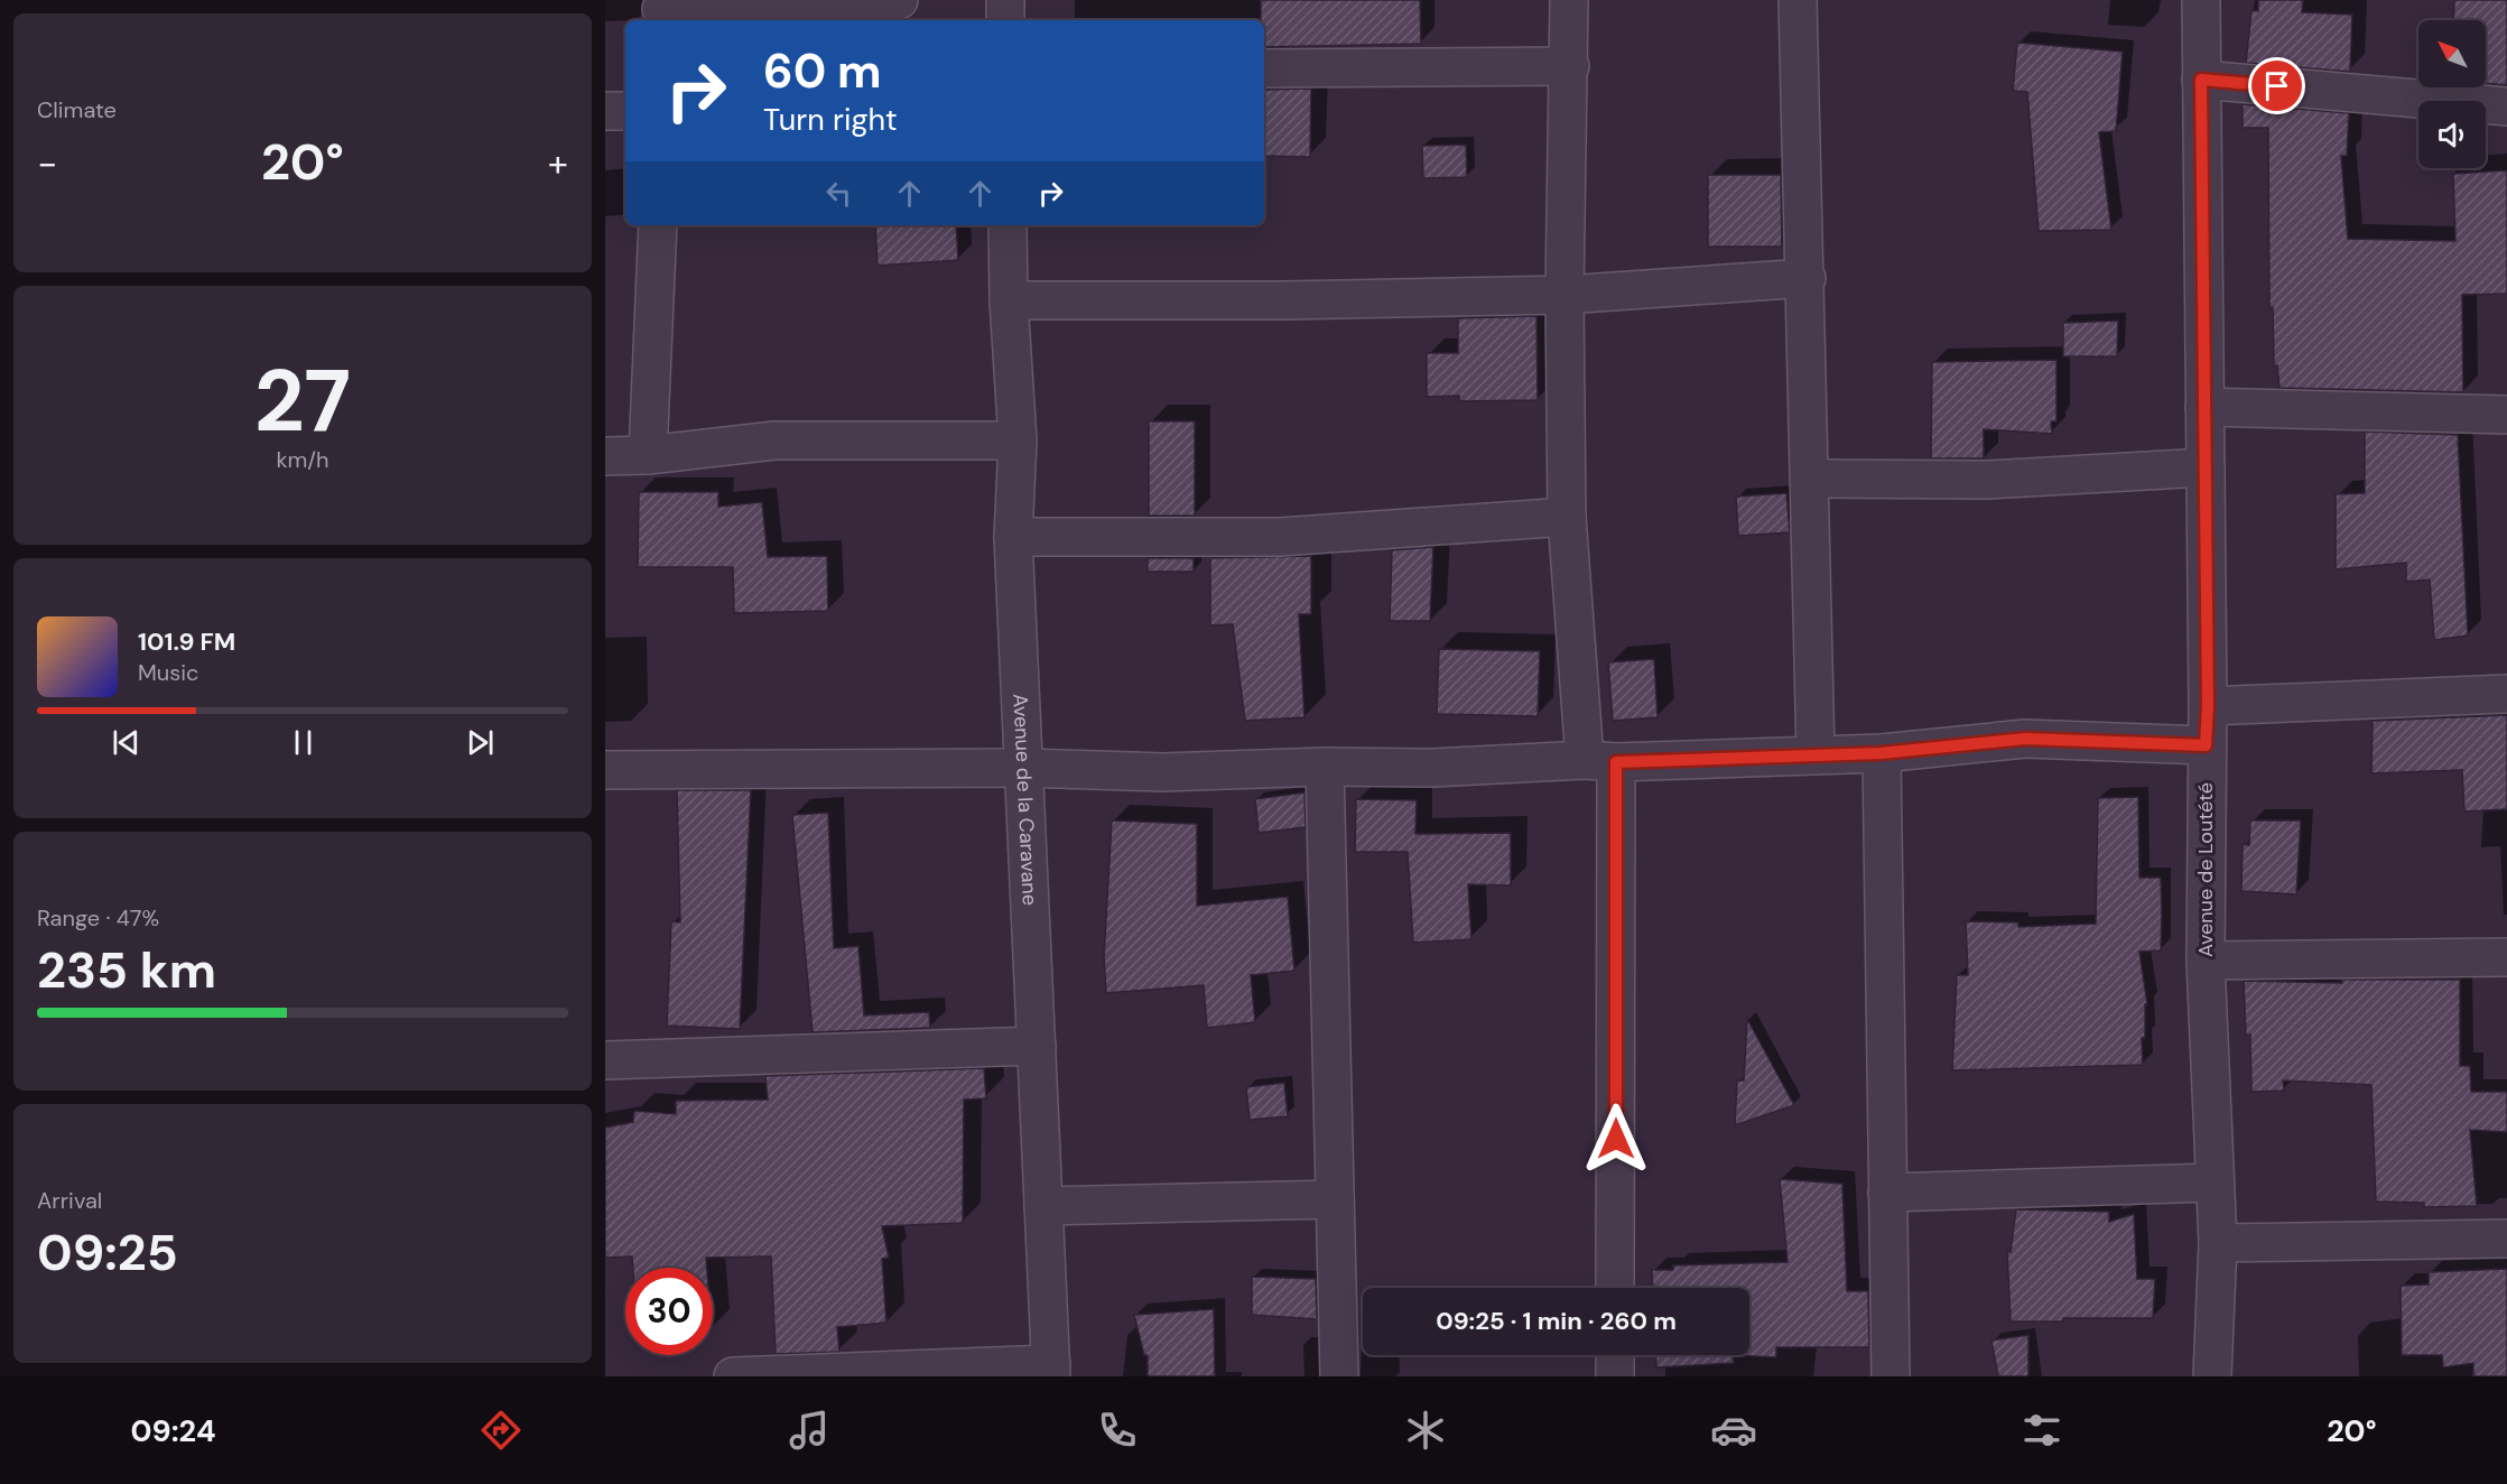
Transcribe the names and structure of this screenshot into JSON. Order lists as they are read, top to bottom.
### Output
{
  "streets": {
    "street": ["Avenue de la Caravane", "Avenue de Loutété"]
  },
  "north": "top left",
  "page": {
    "tile": [
      "Climate",
      ["27", "km/h"],
      ["Range · 47%", "235 km"],
      ["Arrival", "09:25"]
    ],
    "turn": ["60 m", "Turn right"],
    "heat": ["−", "20°", "+"],
    "song": ["101.9 FM", "Music"],
    "limit": "30",
    "trip": "09:25 · 1 min · 260 m",
    "tabs": ["09:24", "20°"]
  }
}
